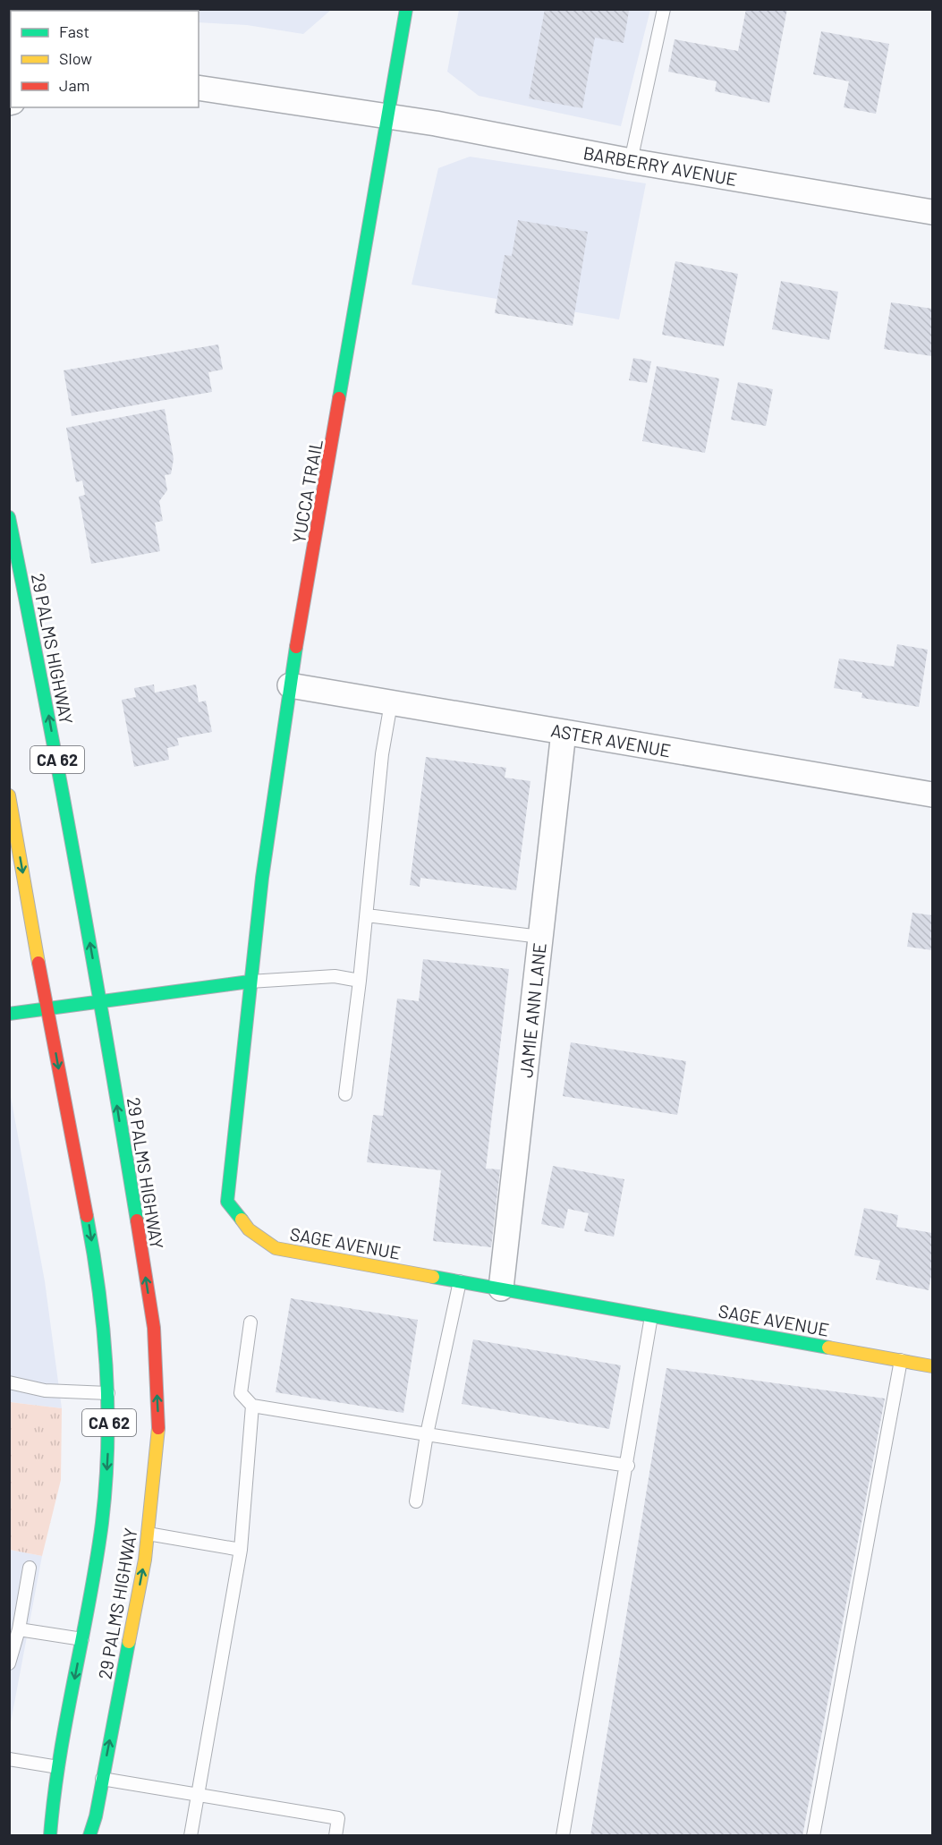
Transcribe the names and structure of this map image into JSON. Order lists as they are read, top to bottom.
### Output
{
  "streets": {
    "main road": [
      "YUCCA TRAIL",
      "29 PALMS HIGHWAY",
      "CA 62",
      "SAGE AVENUE"
    ],
    "street": ["BARBERRY AVENUE", "ASTER AVENUE", "JAMIE ANN LANE"]
  },
  "crossings": [
    ["BARBERRY AVENUE", "YUCCA TRAIL"],
    ["YUCCA TRAIL", "ASTER AVENUE"],
    ["YUCCA TRAIL", "SAGE AVENUE"],
    ["ASTER AVENUE", "JAMIE ANN LANE"],
    ["JAMIE ANN LANE", "SAGE AVENUE"]
  ],
  "legend": ["Fast", "Slow", "Jam"]
}
